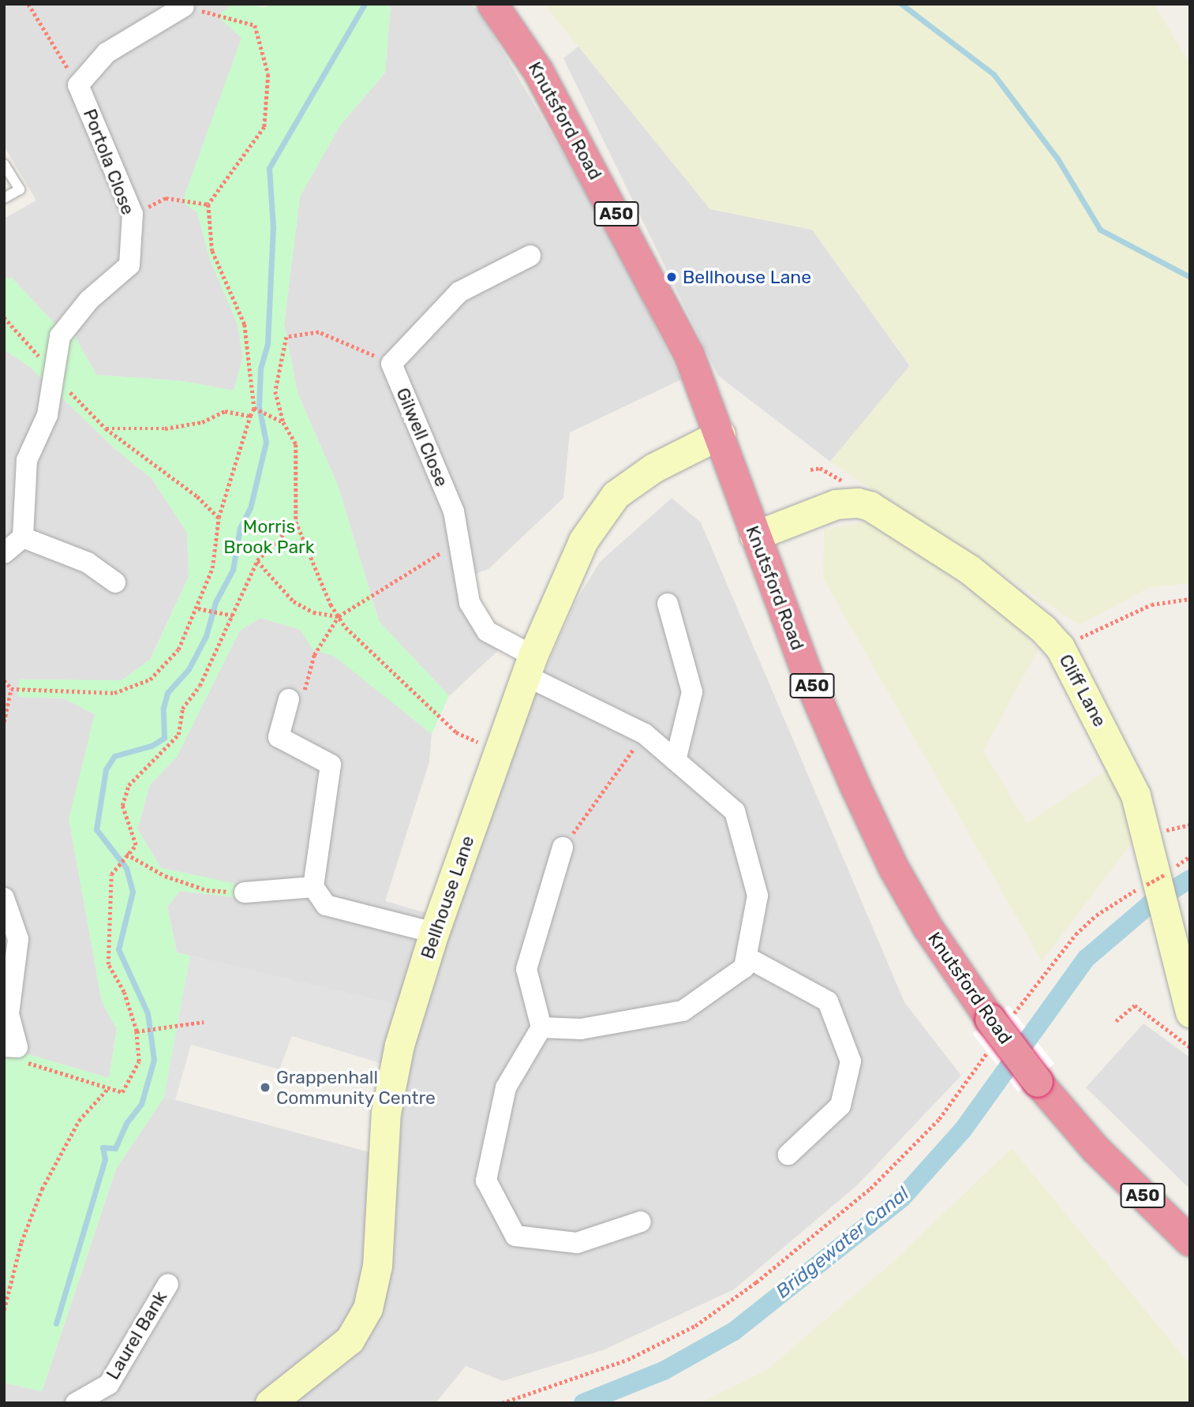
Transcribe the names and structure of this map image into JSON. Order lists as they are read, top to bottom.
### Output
{
  "streets": {
    "highway": ["Knutsford Road", "A50"],
    "street": [
      "Portola Close",
      "Gilwell Close",
      "Cliff Lane",
      "Bellhouse Lane",
      "Laurel Bank"
    ]
  },
  "crossings": [
    ["Knutsford Road", "Cliff Lane"],
    ["Knutsford Road", "Bellhouse Lane"],
    ["Gilwell Close", "Bellhouse Lane"]
  ],
  "water": ["Bridgewater Canal"],
  "parks": ["Morris Brook Park"],
  "places": ["Bellhouse Lane", "Grappenhall Community Centre"]
}
